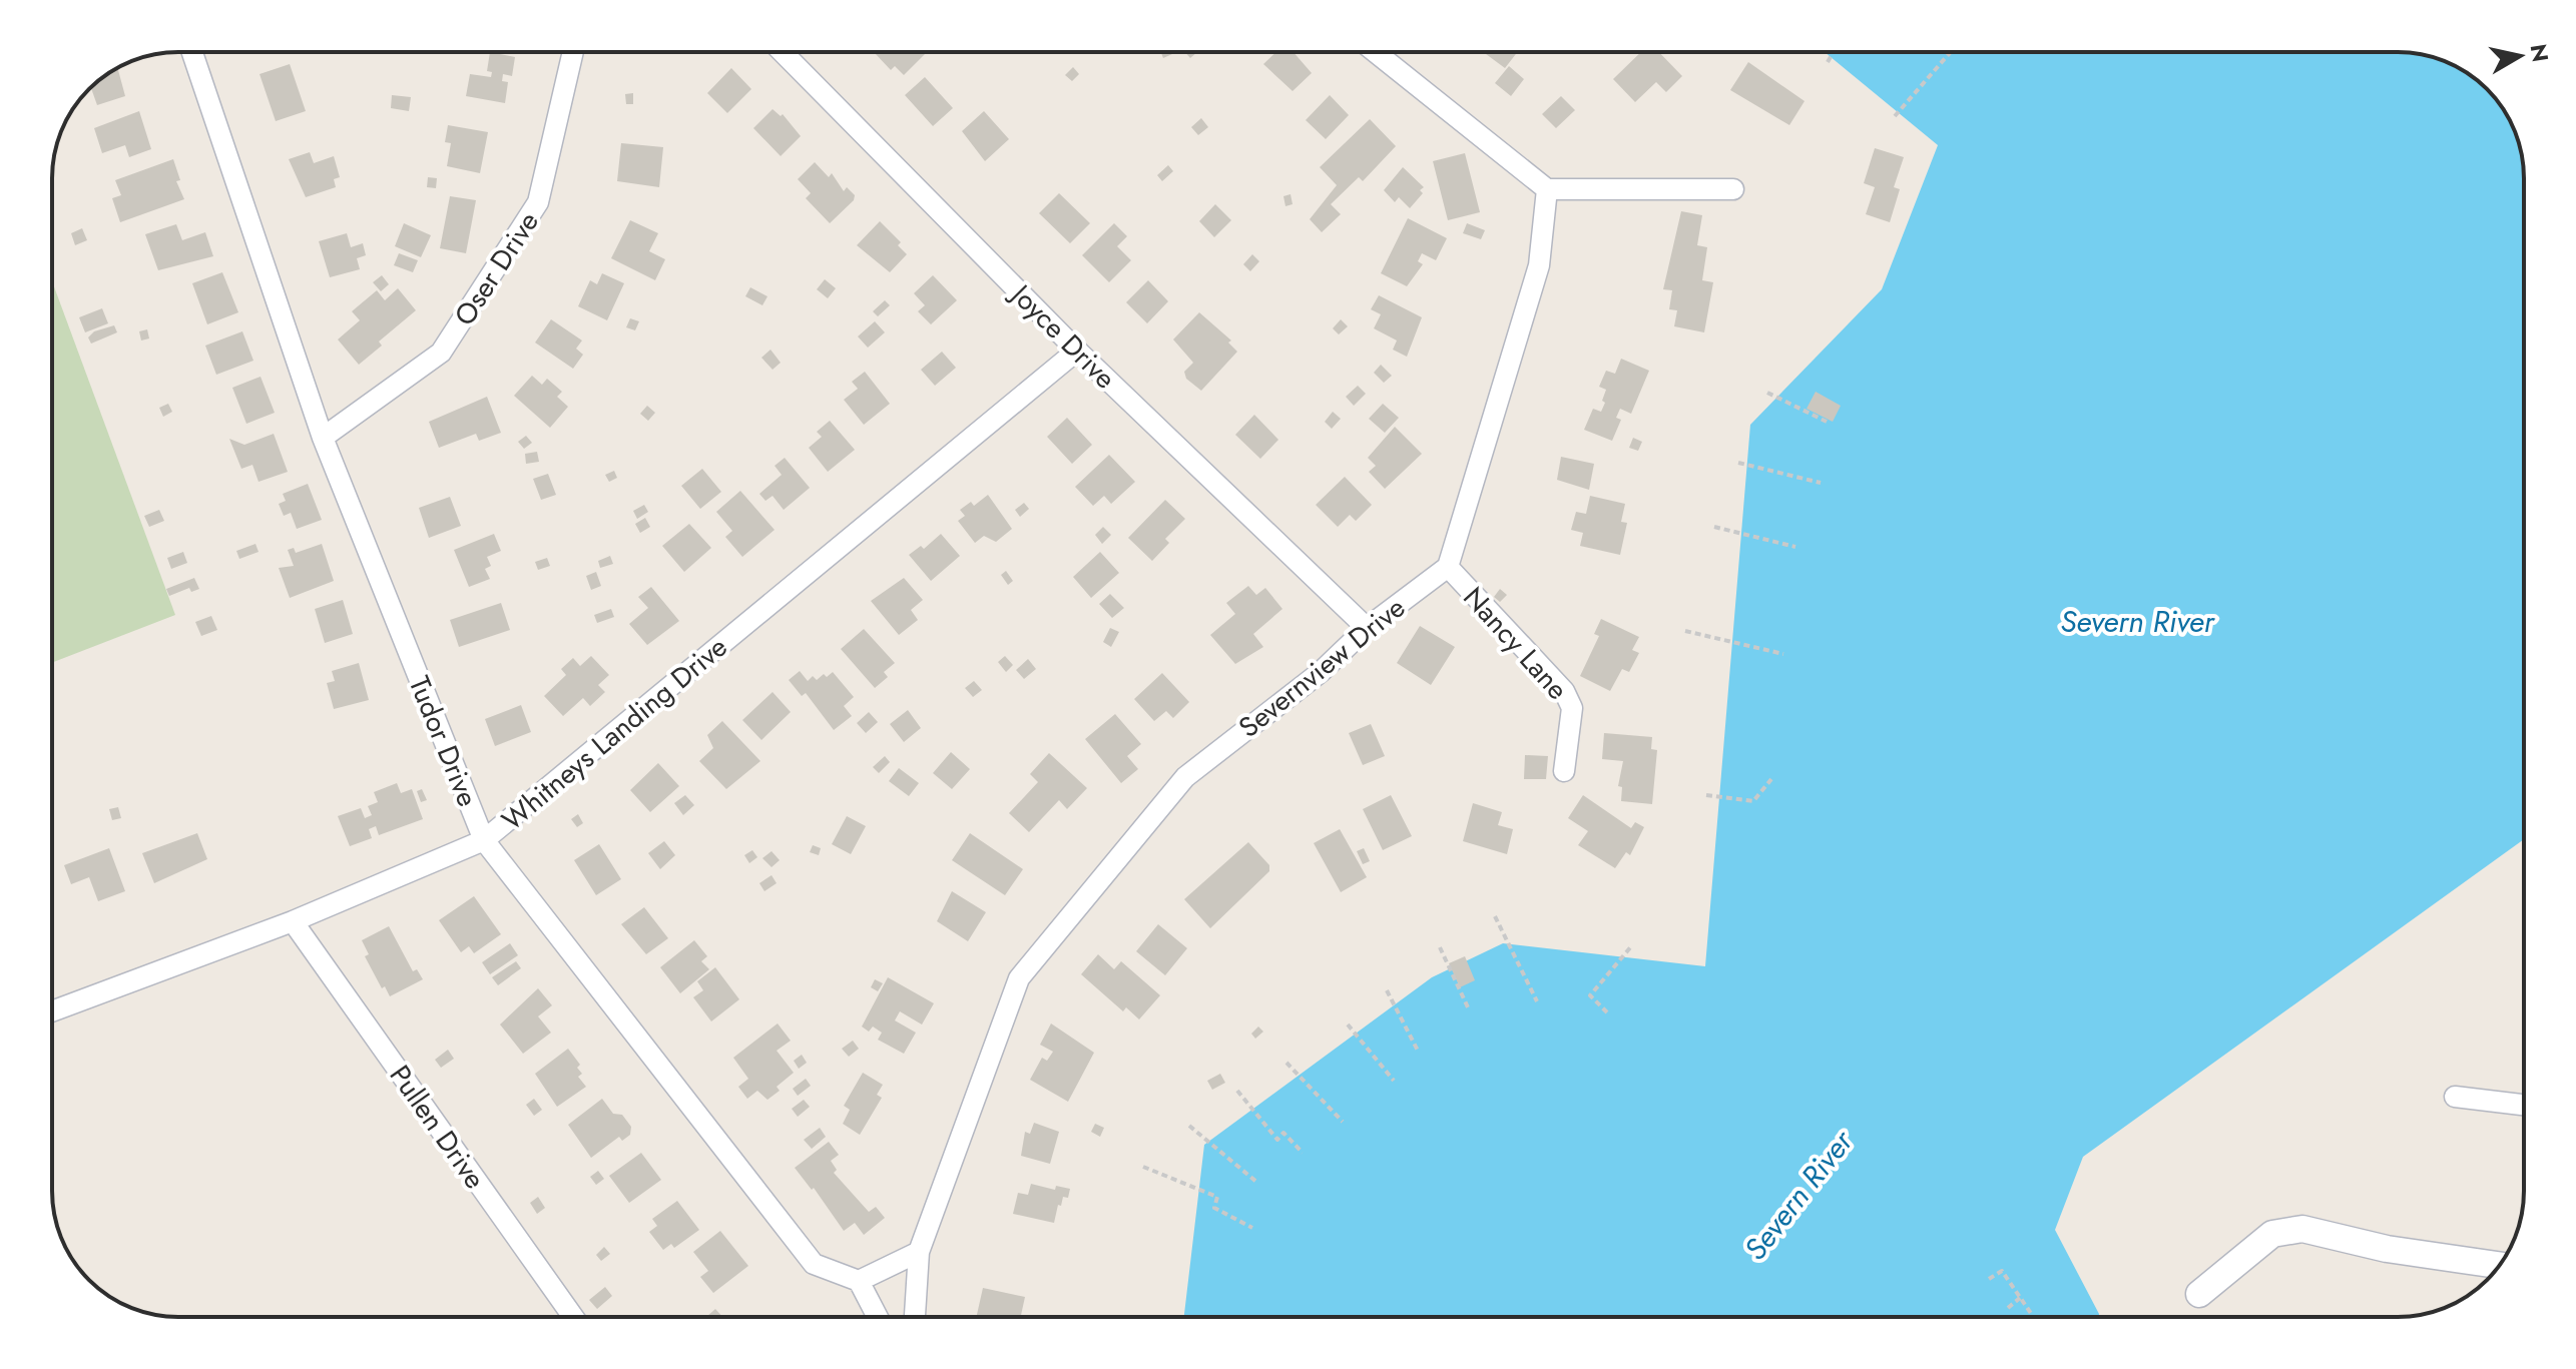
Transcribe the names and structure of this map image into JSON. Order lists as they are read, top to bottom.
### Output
{
  "streets": {
    "street": [
      "Oser Drive",
      "Joyce Drive",
      "Nancy Lane",
      "Severnview Drive",
      "Whitneys Landing Drive",
      "Tudor Drive",
      "Pullen Drive"
    ]
  },
  "crossings": [
    ["Oser Drive", "Tudor Drive"],
    ["Joyce Drive", "Severnview Drive"],
    ["Joyce Drive", "Whitneys Landing Drive"],
    ["Nancy Lane", "Severnview Drive"],
    ["Whitneys Landing Drive", "Tudor Drive"],
    ["Whitneys Landing Drive", "Pullen Drive"]
  ],
  "water": ["Severn River"],
  "north": "right"
}
